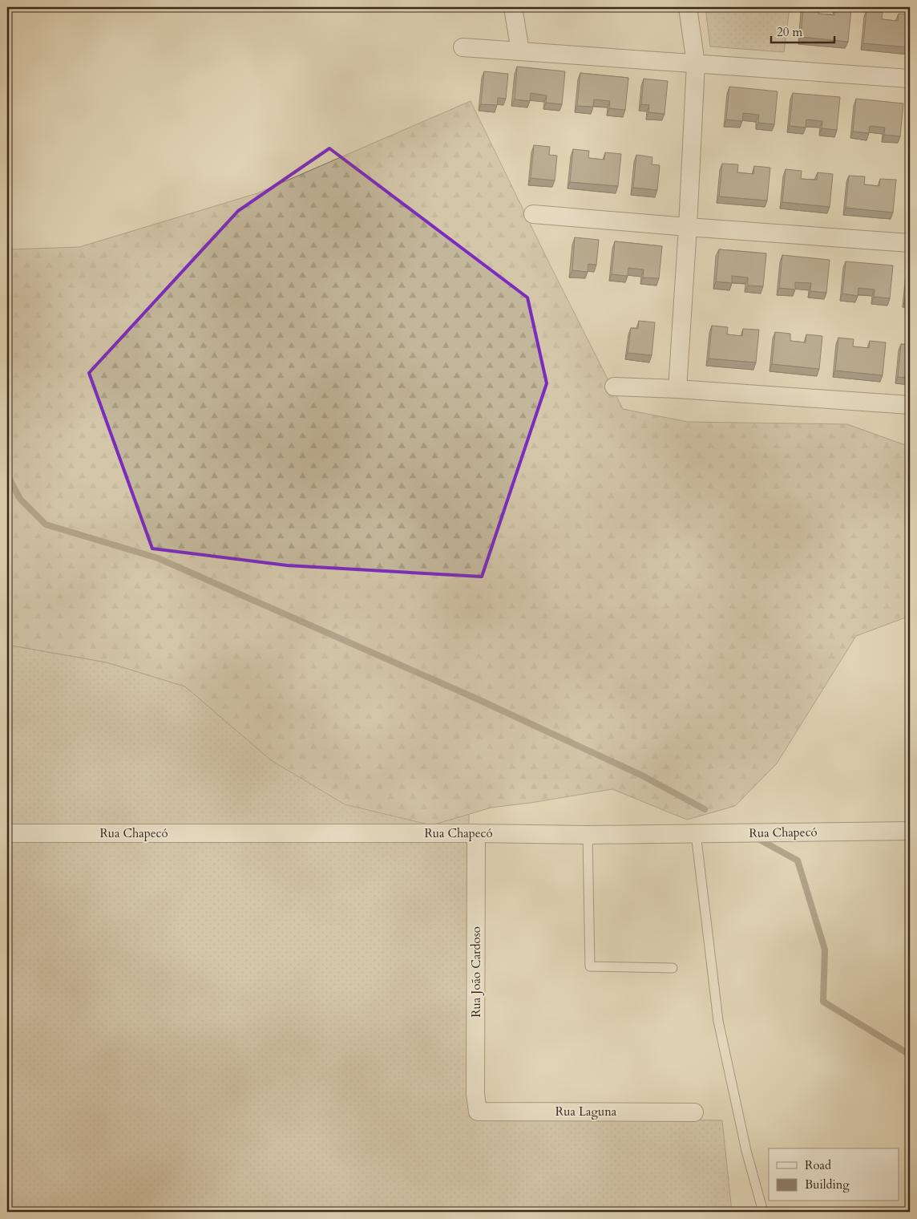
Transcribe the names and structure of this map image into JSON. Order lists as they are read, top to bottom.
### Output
{
  "streets": {
    "street": ["Rua Chapecó", "Rua João Cardoso", "Rua Laguna"]
  },
  "crossings": [
    ["Rua Chapecó", "Rua João Cardoso"],
    ["Rua João Cardoso", "Rua Laguna"]
  ],
  "legend": ["Road", "Building"],
  "scale_bar": "20 m"
}
